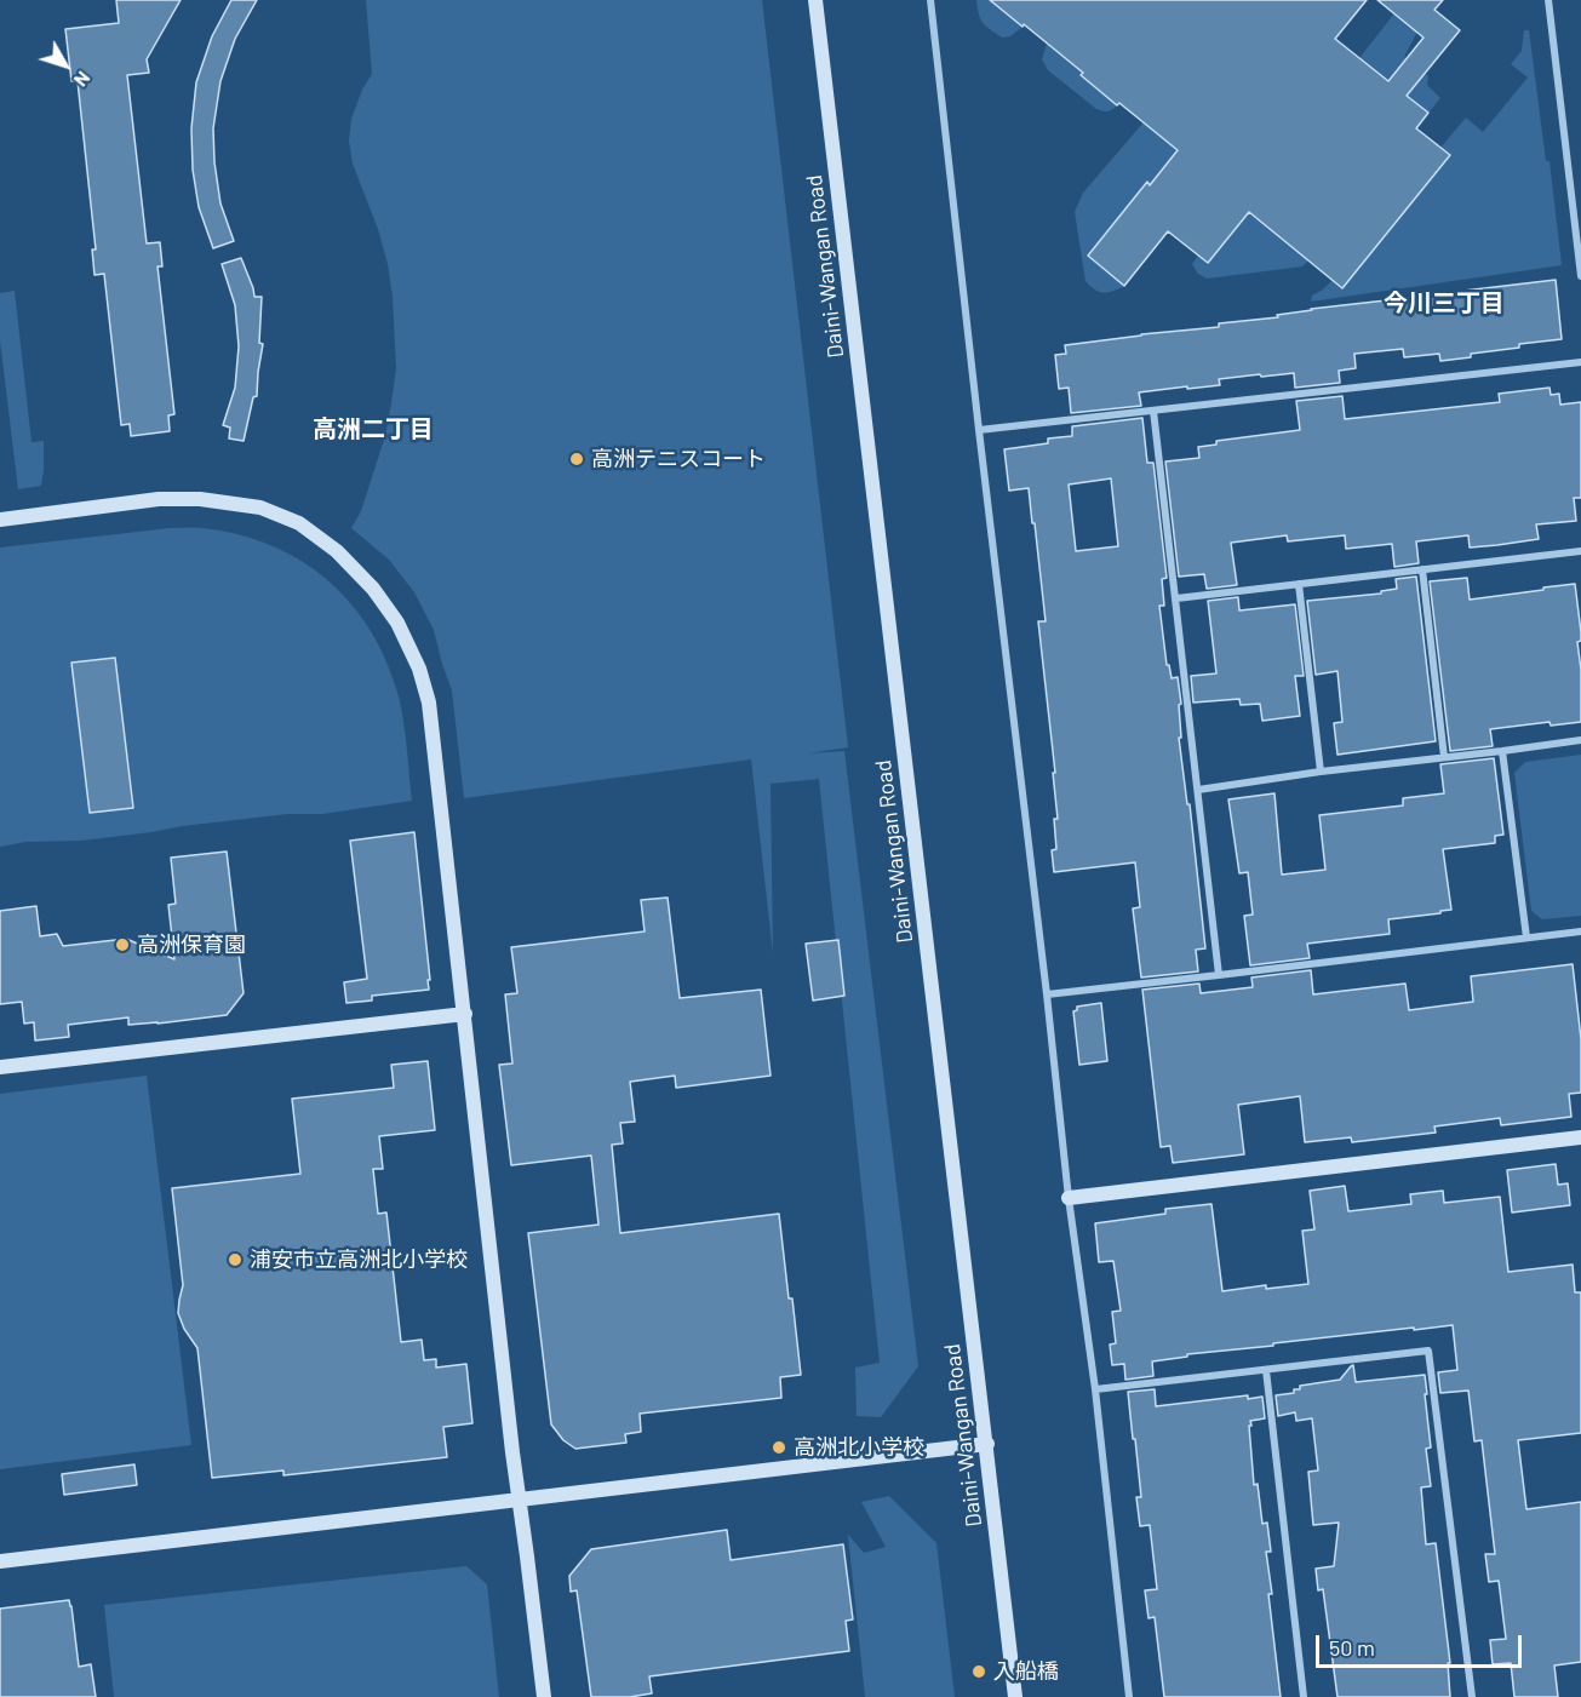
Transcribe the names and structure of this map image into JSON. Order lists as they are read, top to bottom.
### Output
{
  "streets": {
    "street": ["Daini-Wangan Road"]
  },
  "districts": ["今川三丁目", "高洲二丁目"],
  "places": [
    "高洲テニスコート",
    "高洲保育園",
    "浦安市立高洲北小学校",
    "高洲北小学校",
    "入船橋"
  ],
  "scale_bar": "50 m",
  "north": "bottom right"
}
